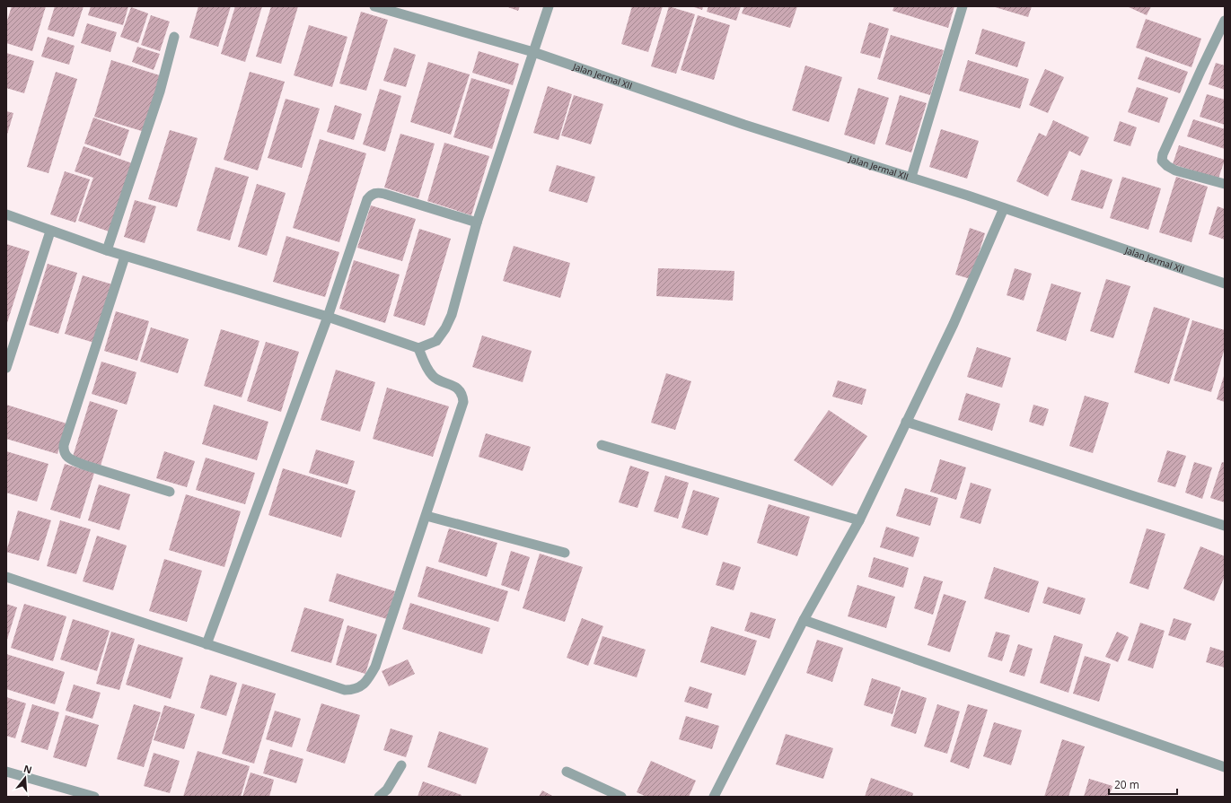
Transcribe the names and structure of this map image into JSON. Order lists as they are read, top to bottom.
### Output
{
  "streets": {
    "street": ["Jalan Jermal XII"]
  },
  "scale_bar": "20 m",
  "north": "top"
}
